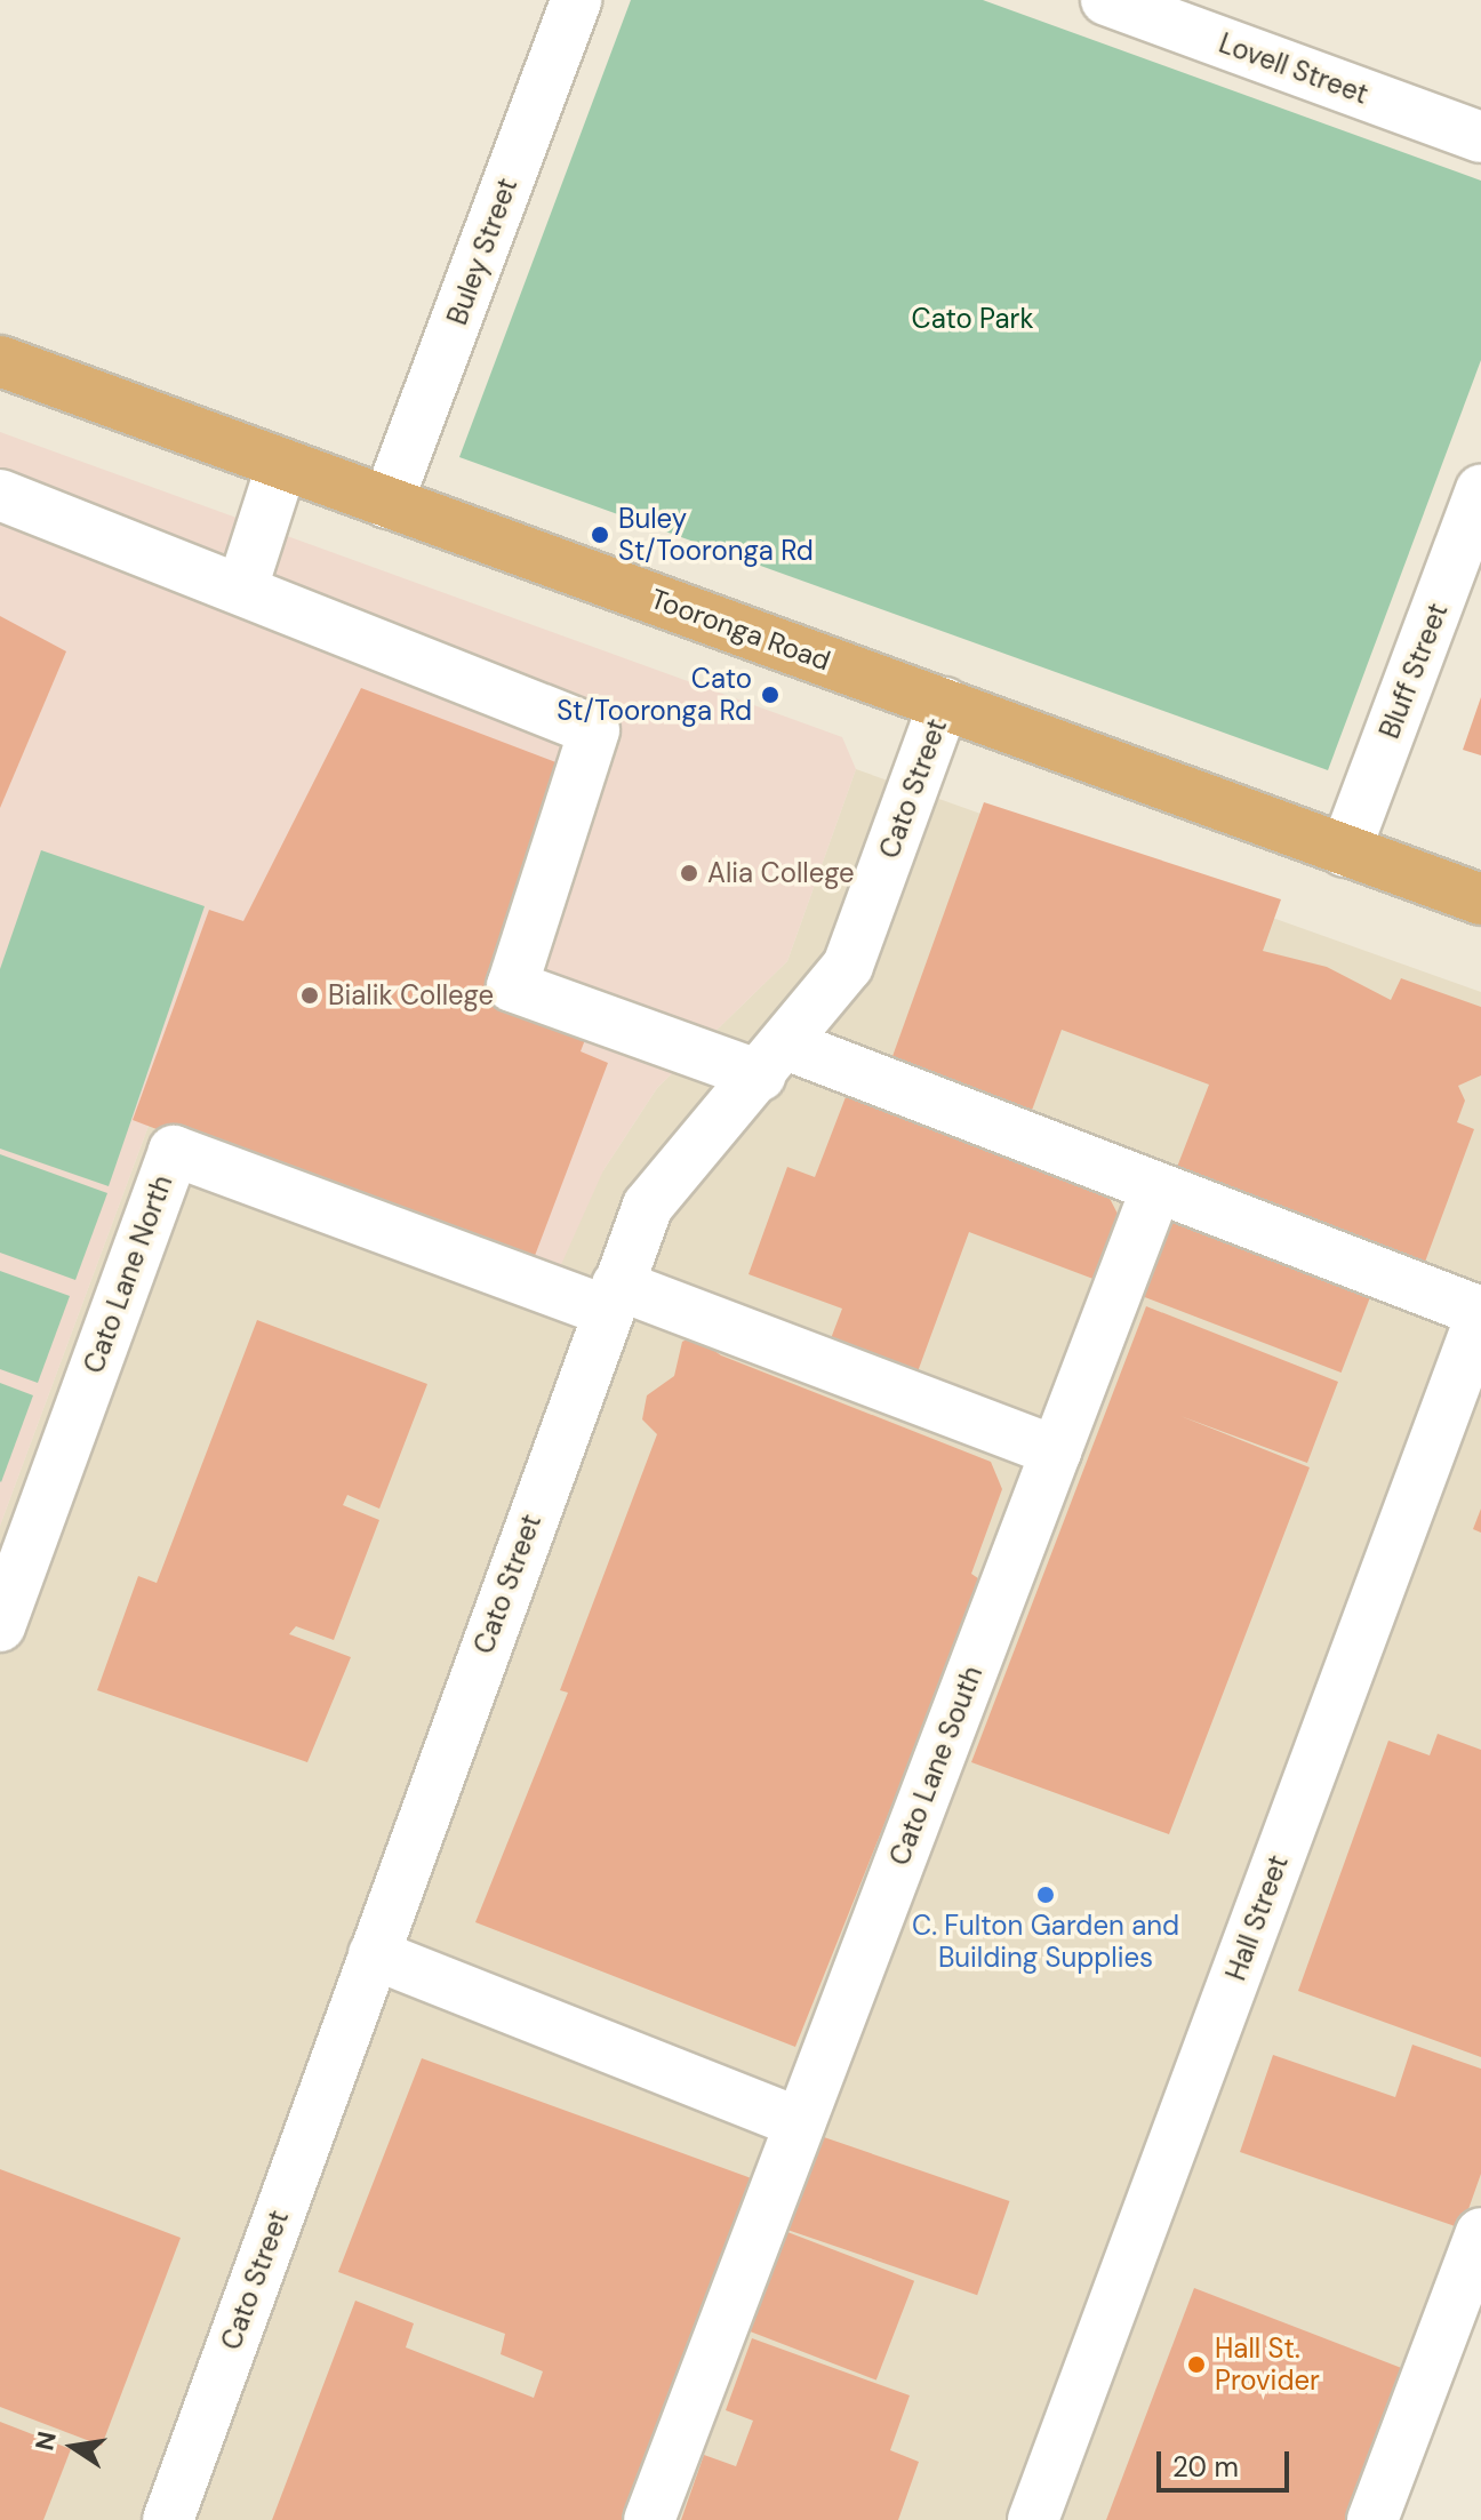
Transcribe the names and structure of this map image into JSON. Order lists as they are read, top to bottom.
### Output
{
  "streets": {
    "main road": ["Tooronga Road"],
    "street": [
      "Lovell Street",
      "Buley Street",
      "Bluff Street",
      "Cato Street",
      "Cato Lane North",
      "Cato Lane South",
      "Hall Street"
    ]
  },
  "crossings": [
    ["Buley Street", "Tooronga Road"],
    ["Tooronga Road", "Bluff Street"],
    ["Tooronga Road", "Cato Street"],
    ["Cato Street", "Cato Lane North"]
  ],
  "parks": ["Cato Park"],
  "places": [
    "Buley St/Tooronga Rd",
    "Cato St/Tooronga Rd",
    "Alia College",
    "Bialik College",
    "C. Fulton Garden and Building Supplies",
    "Hall St. Provider"
  ],
  "scale_bar": "20 m",
  "north": "left"
}
